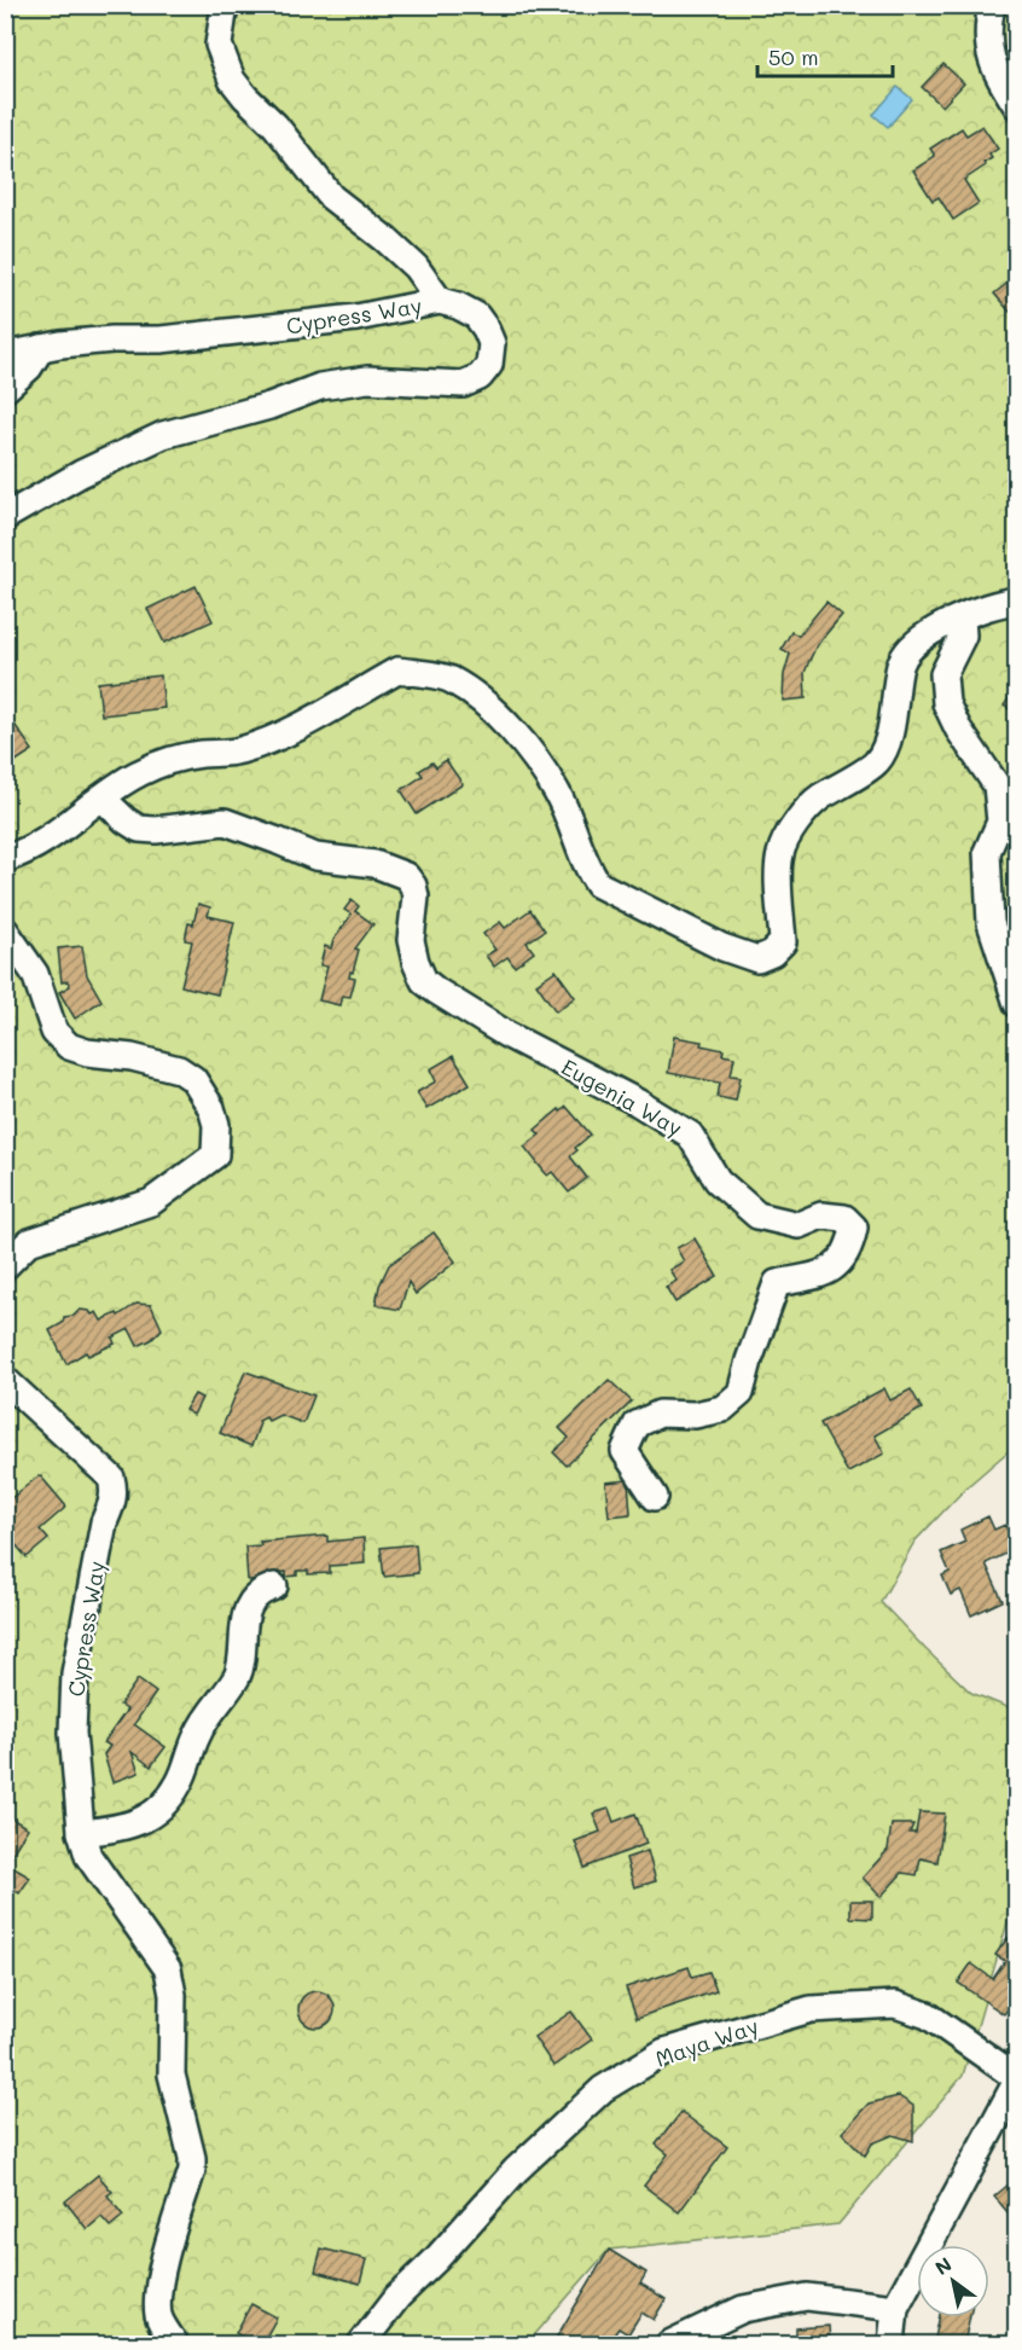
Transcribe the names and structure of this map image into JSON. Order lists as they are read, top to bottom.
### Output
{
  "streets": {
    "street": ["Cypress Way", "Eugenia Way", "Maya Way"]
  },
  "scale_bar": "50 m",
  "north": "top left"
}
